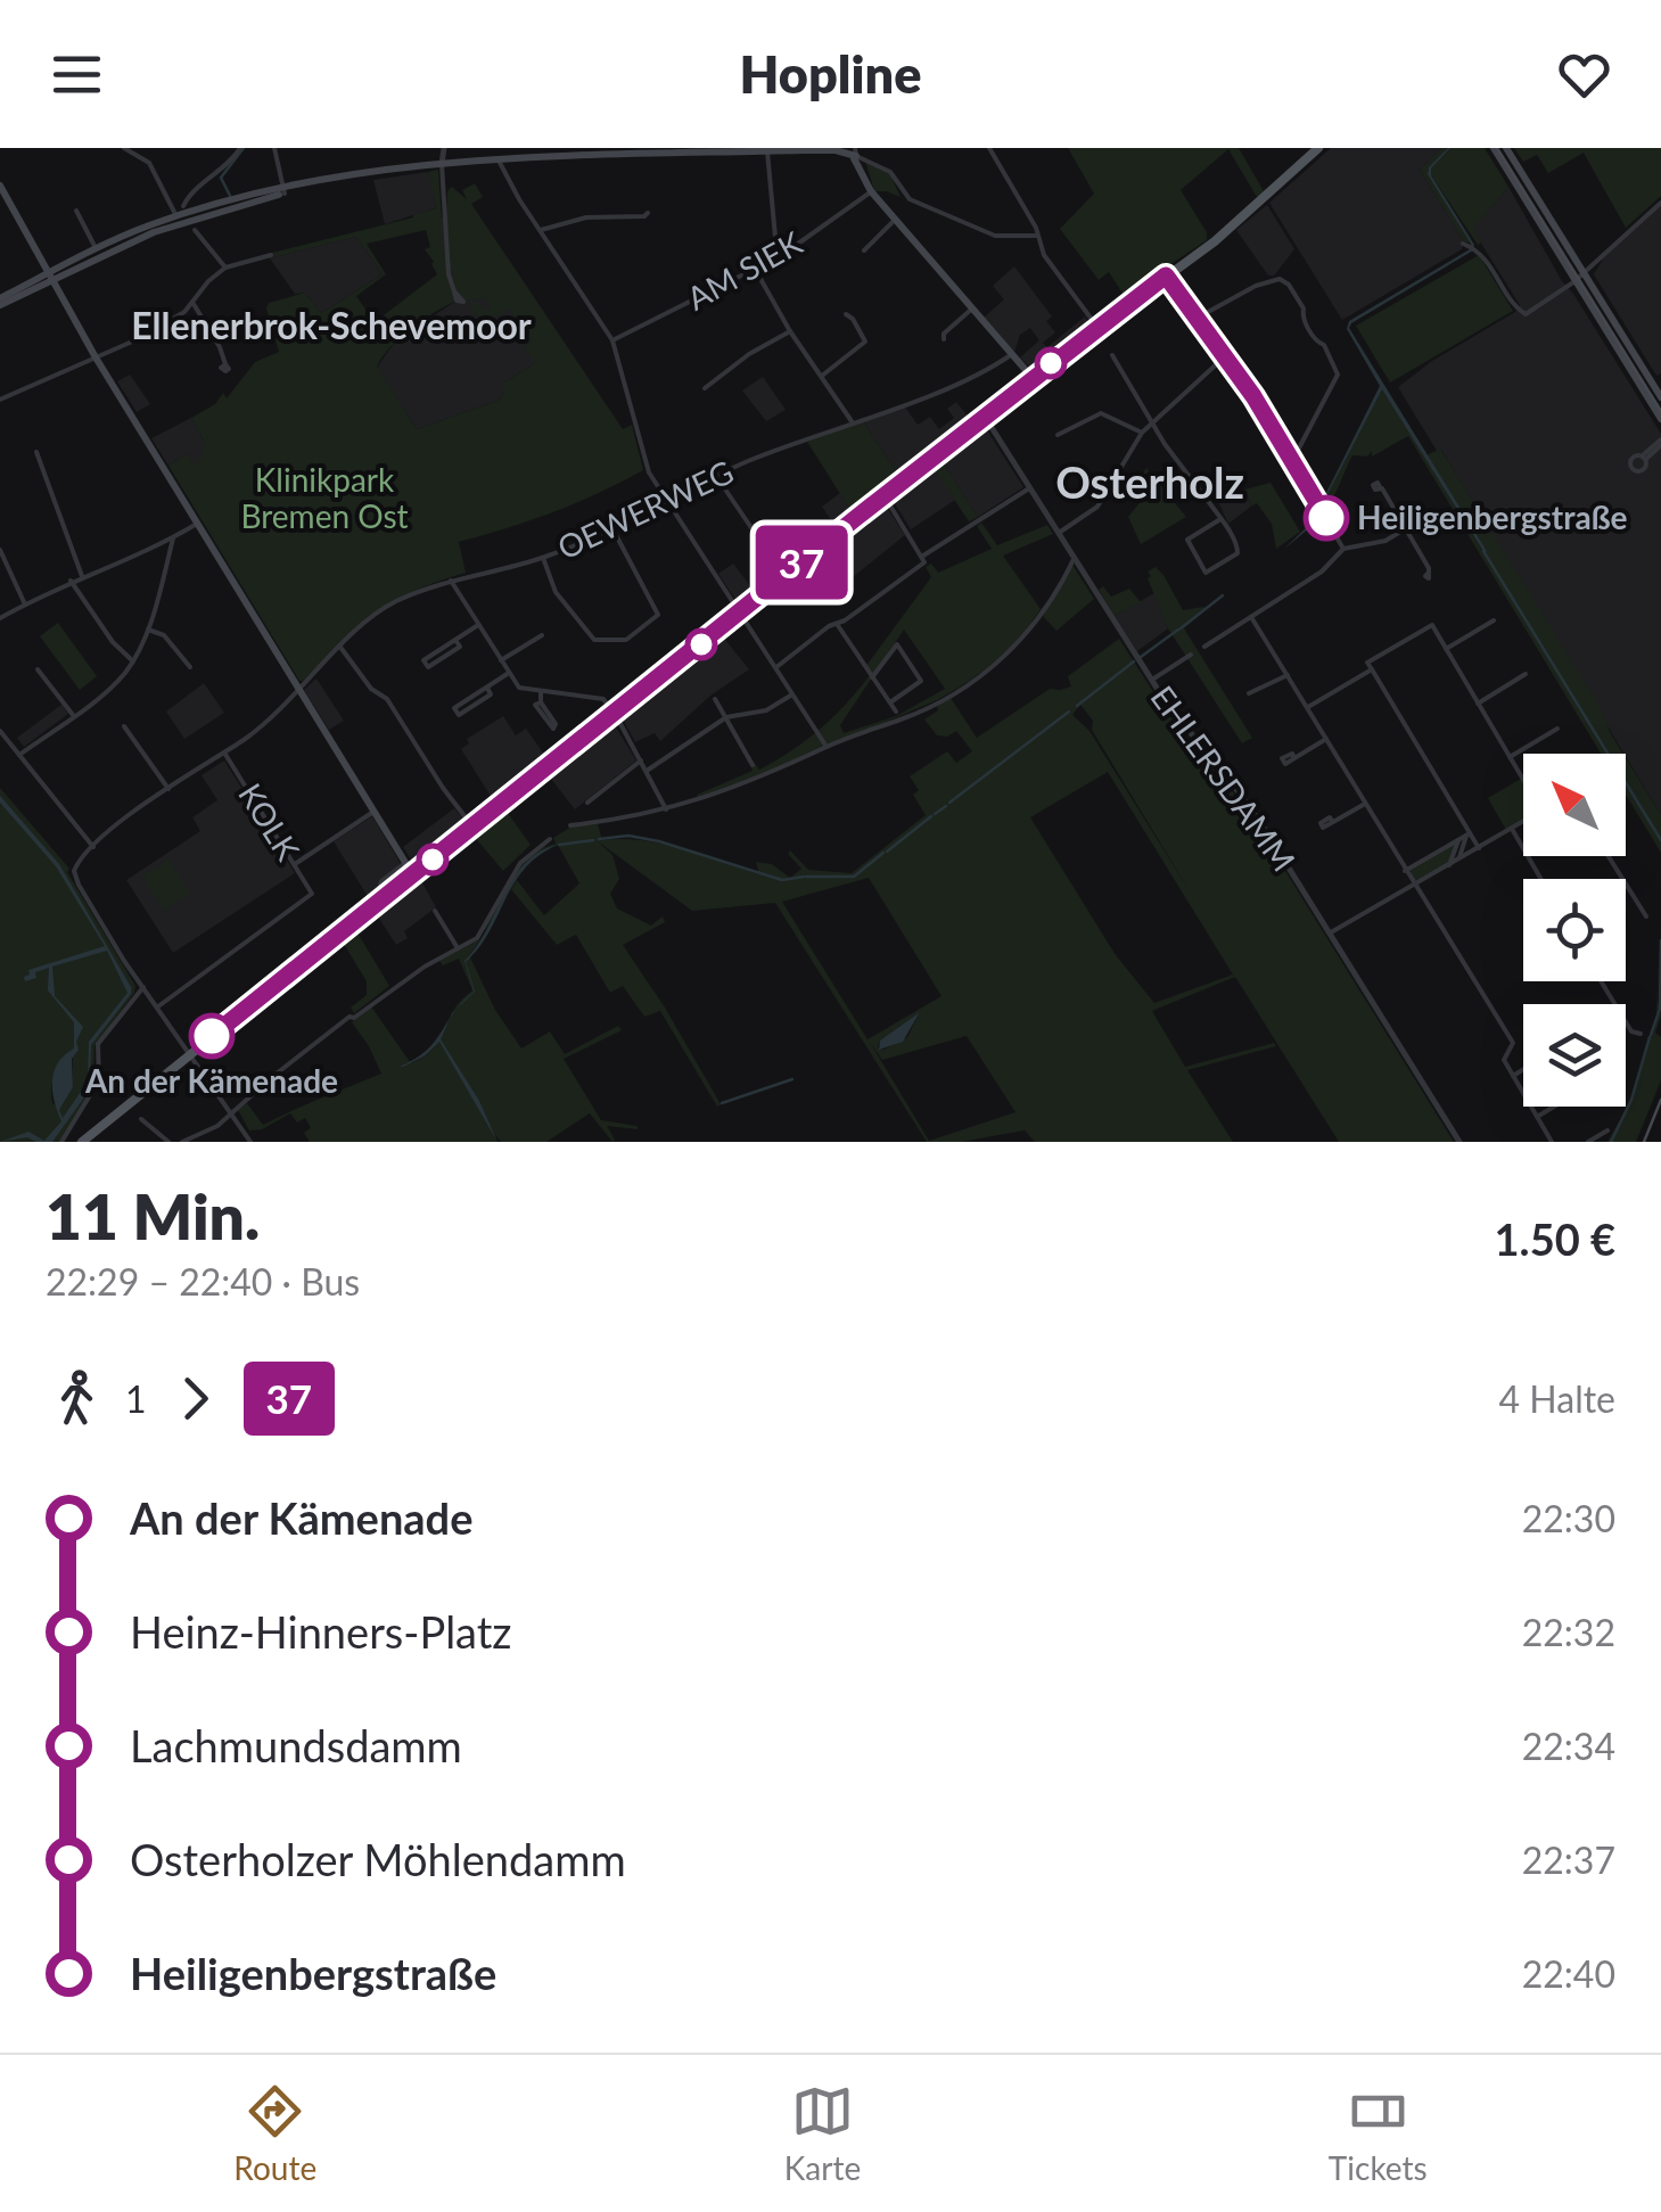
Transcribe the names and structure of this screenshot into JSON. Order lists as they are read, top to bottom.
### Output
{
  "streets": {
    "street": [
      "AM SIEK",
      "OEWERWEG",
      "EHLERSDAMM",
      "KOLK"
    ]
  },
  "districts": ["Ellenerbrok-Schevemoor", "Osterholz"],
  "parks": ["Klinikpark Bremen Ost"],
  "places": ["Heiligenbergstraße", "An der Kämenade"],
  "lines": ["bus line 37"],
  "north": "top left",
  "page": {
    "header": "Hopline",
    "on_map": "37",
    "heading": ["11 Min.", "22:29 – 22:40 · Bus", "1.50 €"],
    "legs": ["1", "37", "4 Halte"],
    "list": [
      {
        "name": "An der Kämenade",
        "value": "22:30"
      },
      {
        "name": "Heinz-Hinners-Platz",
        "value": "22:32"
      },
      {
        "name": "Lachmundsdamm",
        "value": "22:34"
      },
      {
        "name": "Osterholzer Möhlendamm",
        "value": "22:37"
      },
      {
        "name": "Heiligenbergstraße",
        "value": "22:40"
      }
    ],
    "tabs": ["Route", "Karte", "Tickets"]
  }
}
